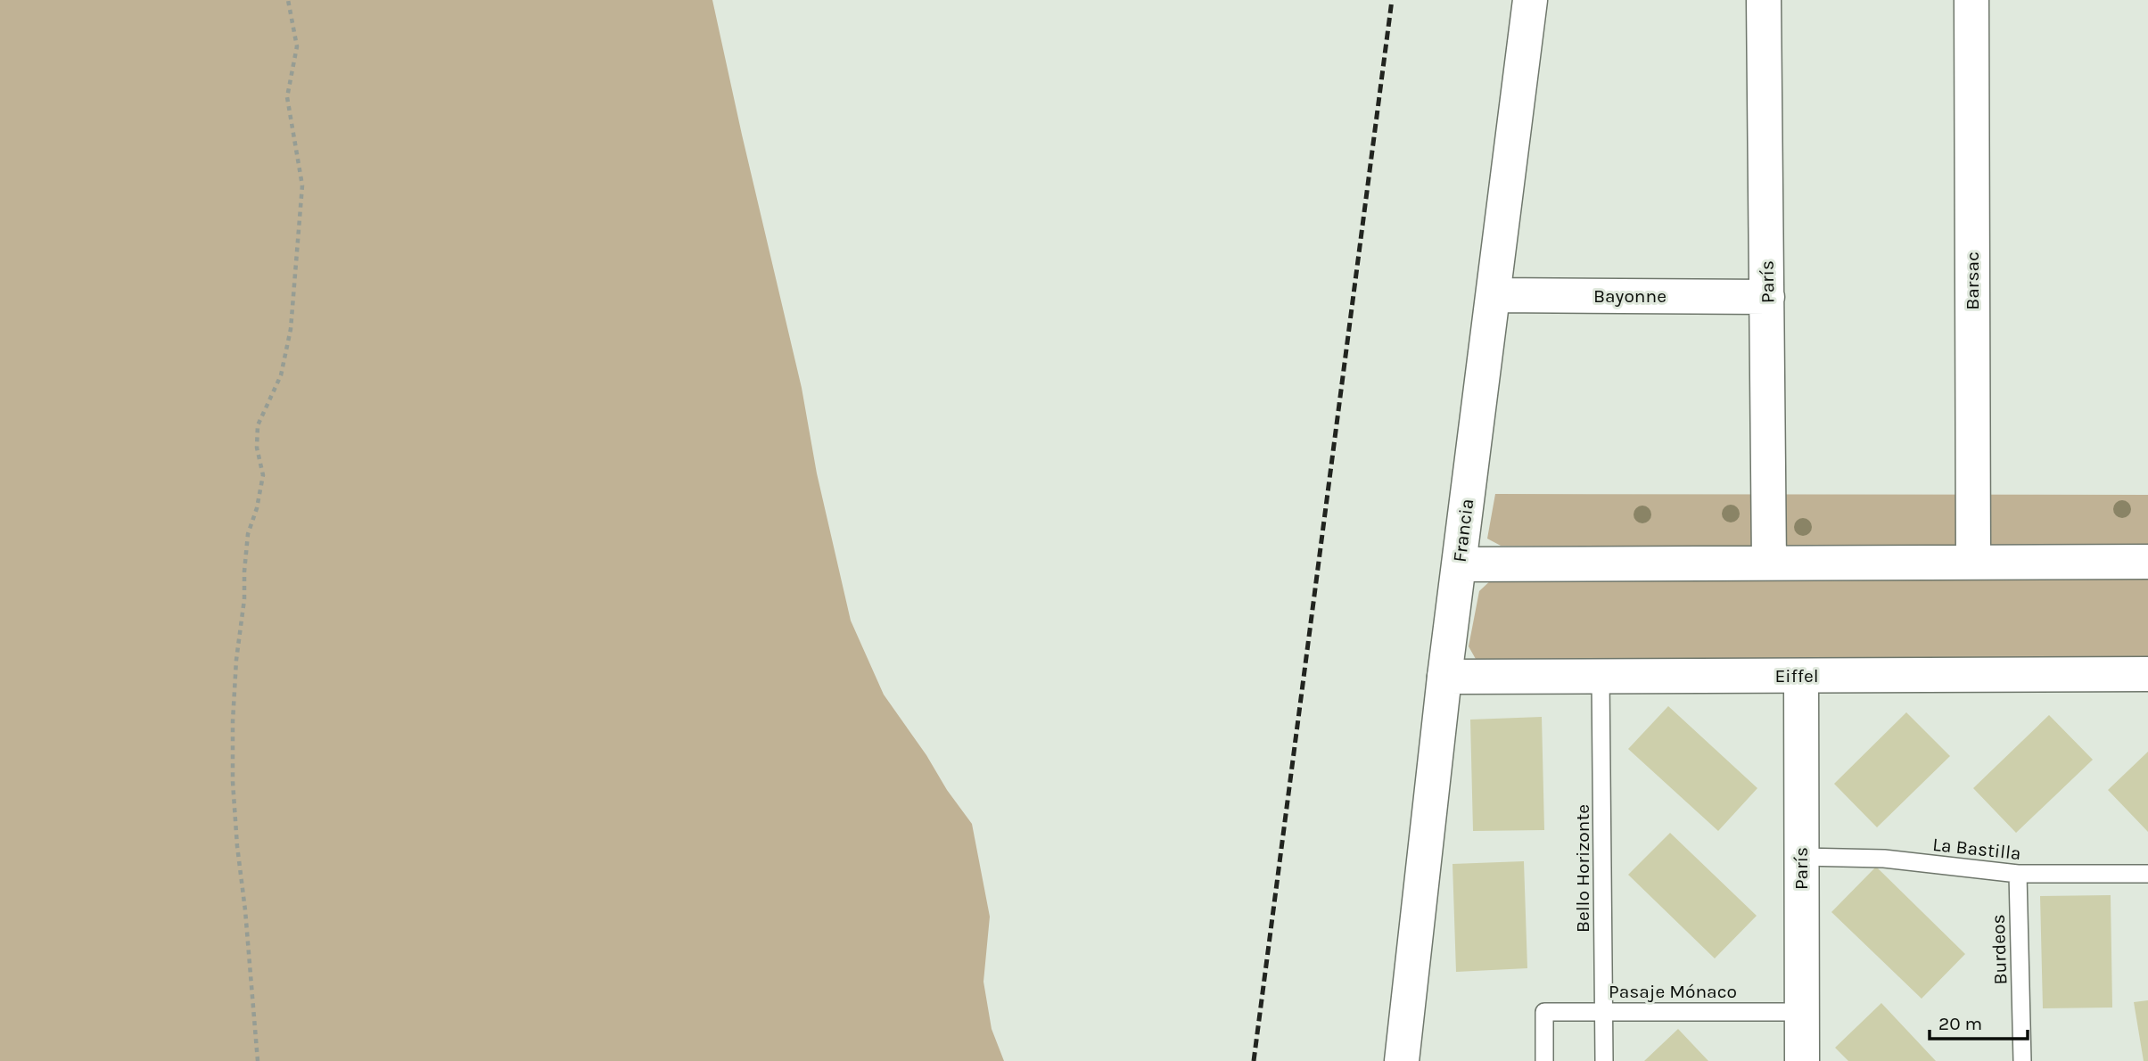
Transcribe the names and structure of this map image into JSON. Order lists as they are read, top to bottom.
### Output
{
  "streets": {
    "street": [
      "Barsac",
      "París",
      "Bayonne",
      "Francia",
      "Eiffel"
    ],
    "lane": [
      "La Bastilla",
      "Bello Horizonte",
      "Burdeos",
      "Pasaje Mónaco"
    ]
  },
  "crossings": [
    ["París", "Bayonne"],
    ["París", "Eiffel"],
    ["París", "La Bastilla"],
    ["París", "Pasaje Mónaco"],
    ["Bayonne", "Francia"],
    ["Francia", "Eiffel"],
    ["Eiffel", "Bello Horizonte"],
    ["La Bastilla", "Burdeos"],
    ["Bello Horizonte", "Pasaje Mónaco"]
  ],
  "scale_bar": "20 m"
}
